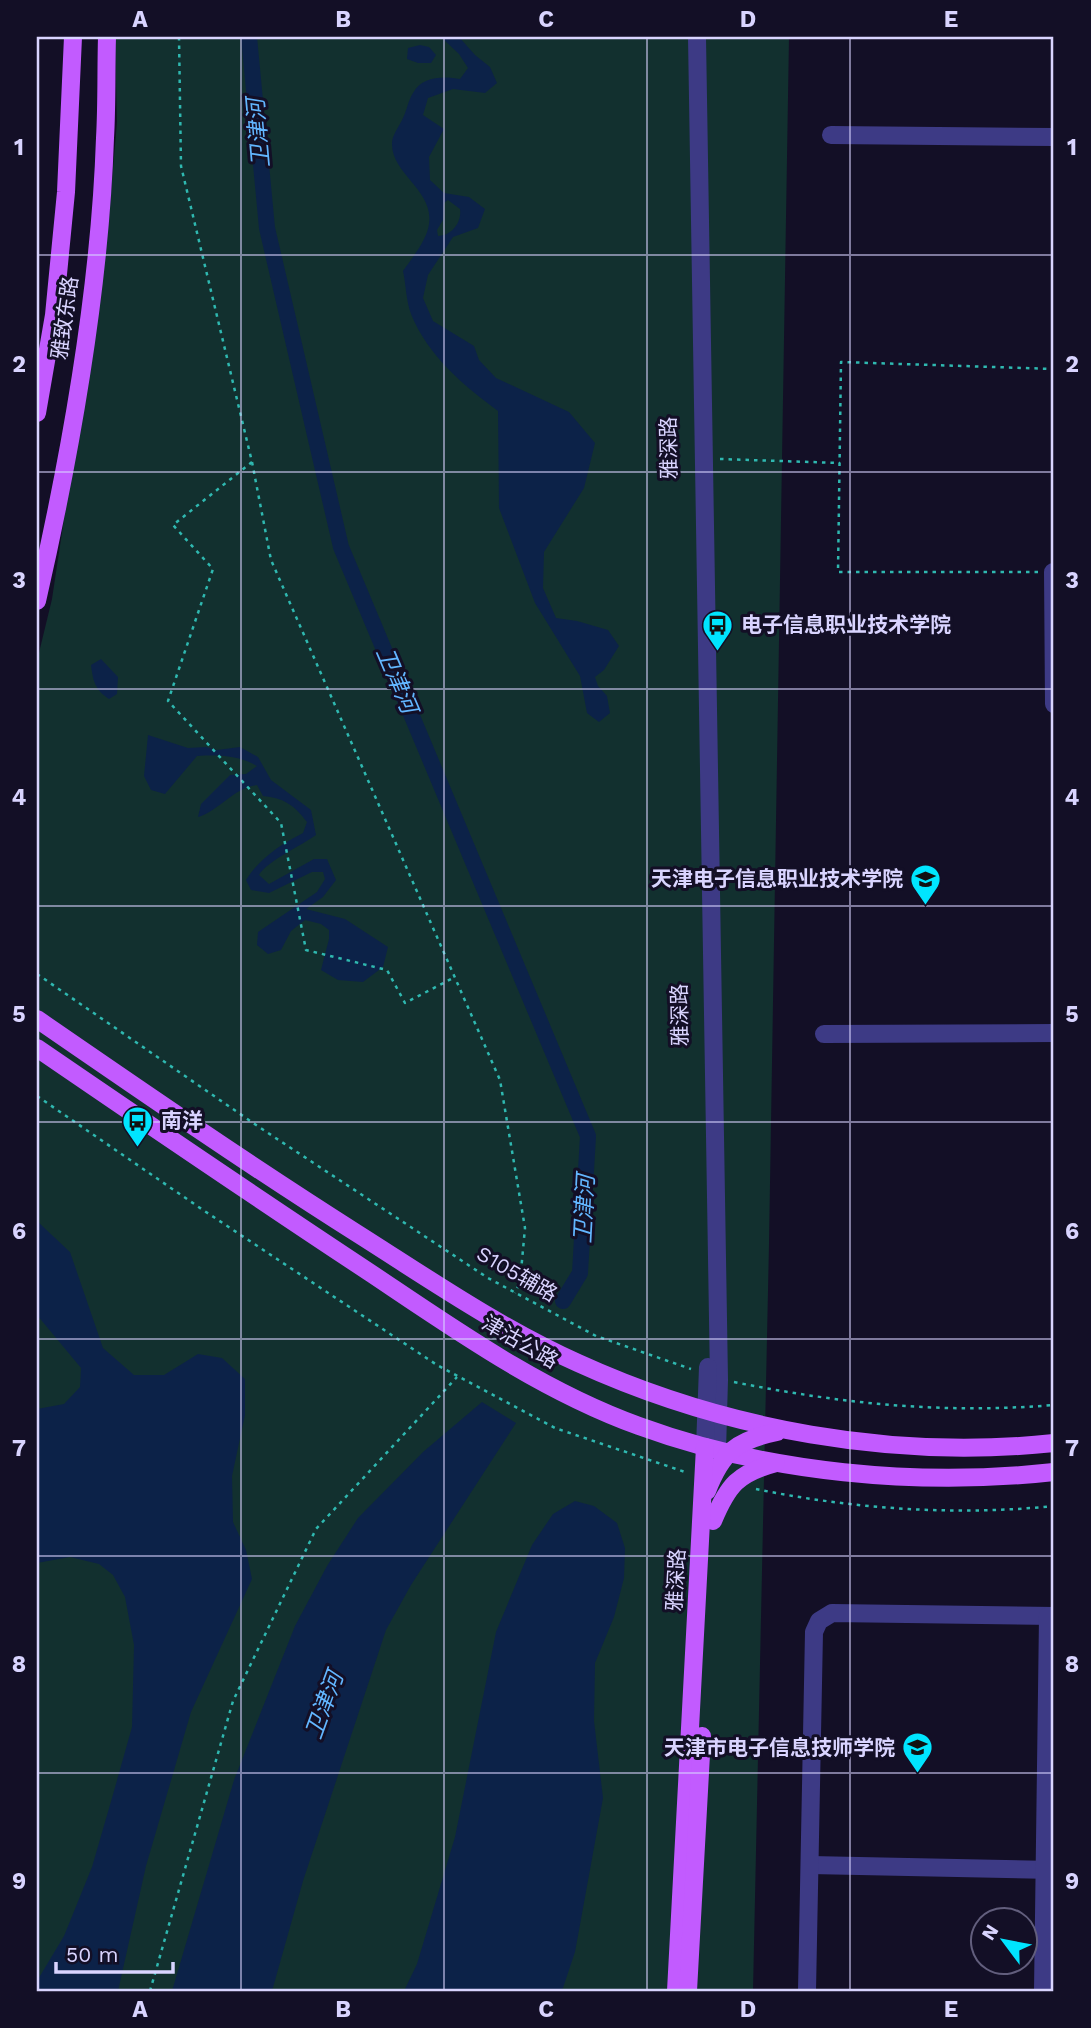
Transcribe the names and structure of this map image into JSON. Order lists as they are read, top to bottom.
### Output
{
  "streets": {
    "main road": ["雅致东路", "雅深路", "津沽公路"],
    "path": ["S105辅路"]
  },
  "crossings": [
    ["雅深路", "S105辅路"],
    ["雅深路", "津沽公路"]
  ],
  "water": ["卫津河"],
  "places": {
    "bus stop": ["电子信息职业技术学院", "南洋"],
    "school or university": ["天津电子信息职业技术学院", "天津市电子信息技师学院"]
  },
  "scale_bar": "50 m",
  "north": "top left",
  "grid": {
    "columns": [
      "A",
      "B",
      "C",
      "D",
      "E"
    ],
    "rows": [
      "1",
      "2",
      "3",
      "4",
      "5",
      "6",
      "7",
      "8",
      "9"
    ]
  }
}
